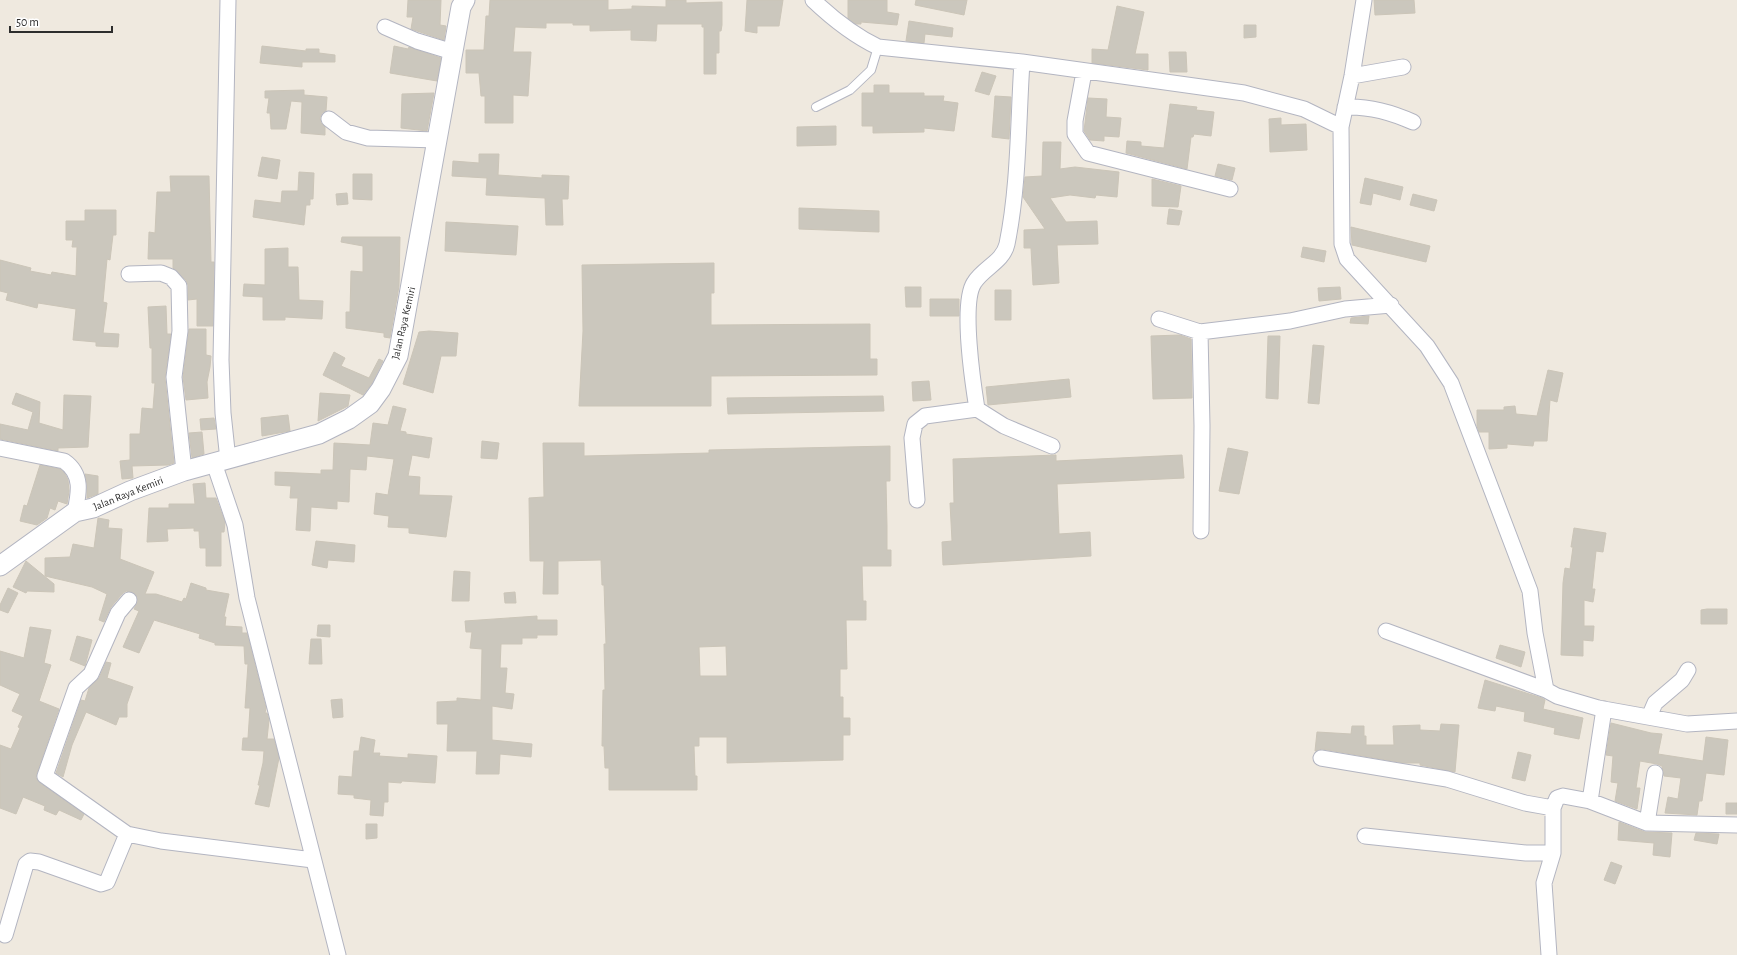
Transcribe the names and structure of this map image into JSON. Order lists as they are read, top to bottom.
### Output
{
  "streets": {
    "street": ["Jalan Raya Kemiri"]
  },
  "scale_bar": "50 m"
}
